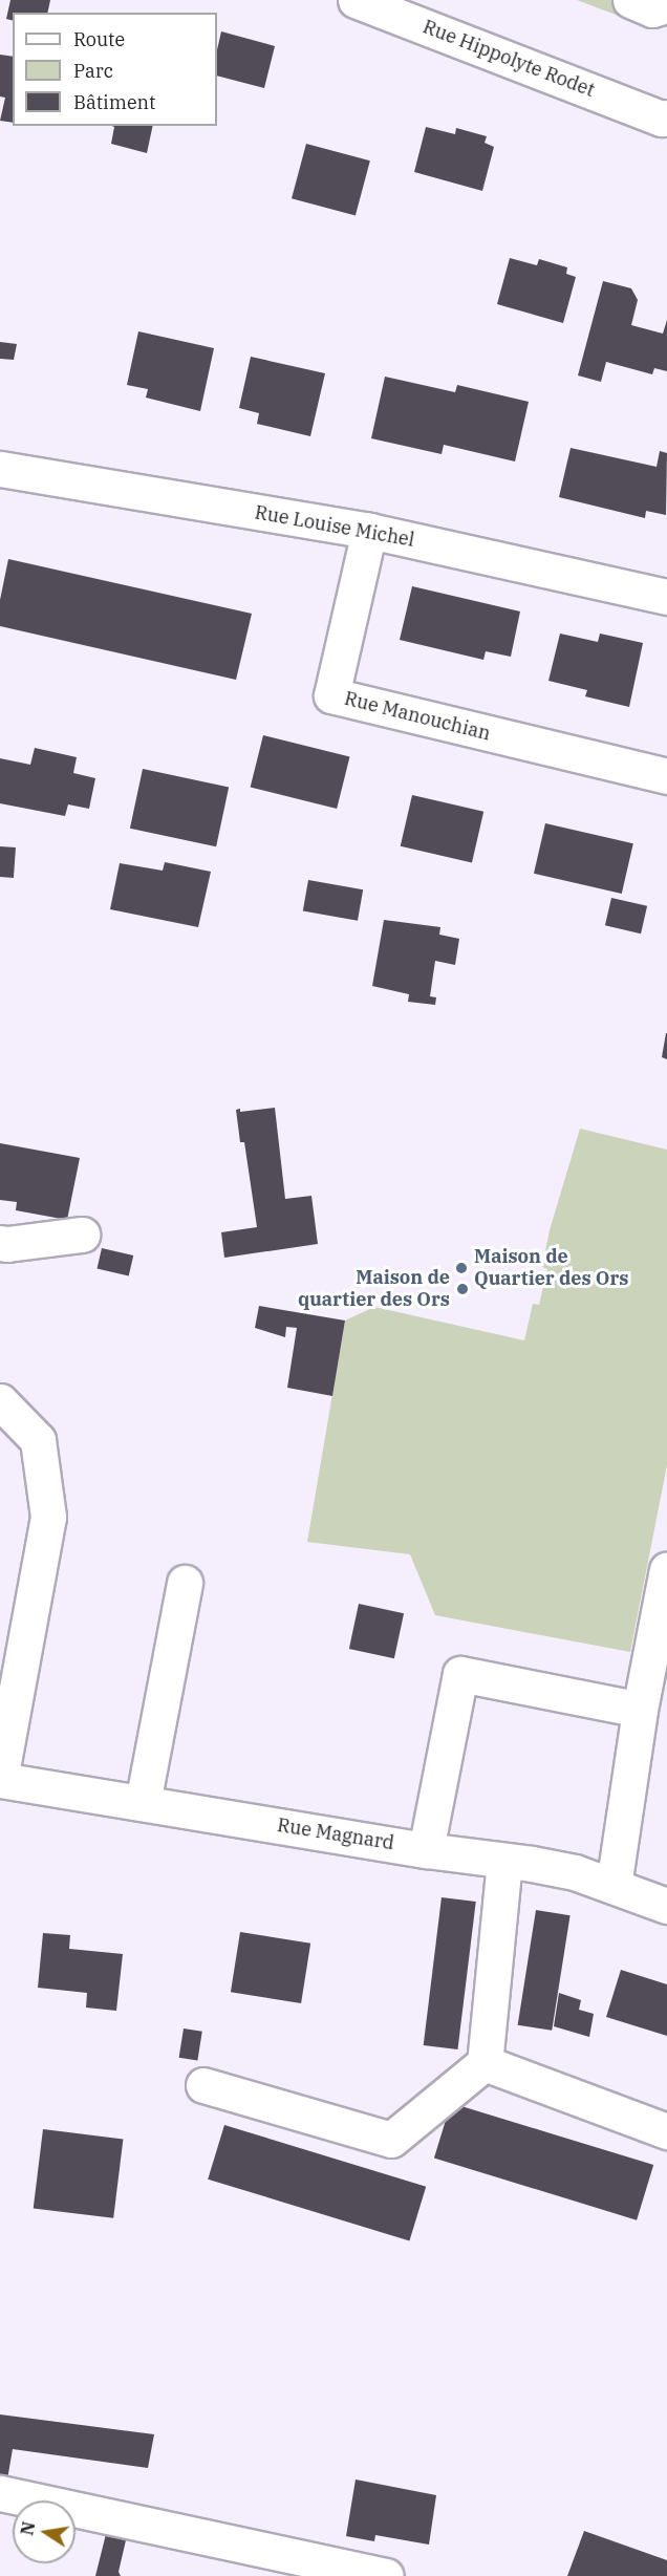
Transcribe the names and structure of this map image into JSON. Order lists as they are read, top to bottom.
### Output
{
  "streets": {
    "street": [
      "Rue Hippolyte Rodet",
      "Rue Louise Michel",
      "Rue Manouchian",
      "Rue Magnard"
    ]
  },
  "crossings": [
    ["Rue Louise Michel", "Rue Manouchian"]
  ],
  "places": ["Maison de Quartier des Ors", "Maison de quartier des Ors"],
  "legend": ["Route", "Parc", "Bâtiment"],
  "north": "left"
}
